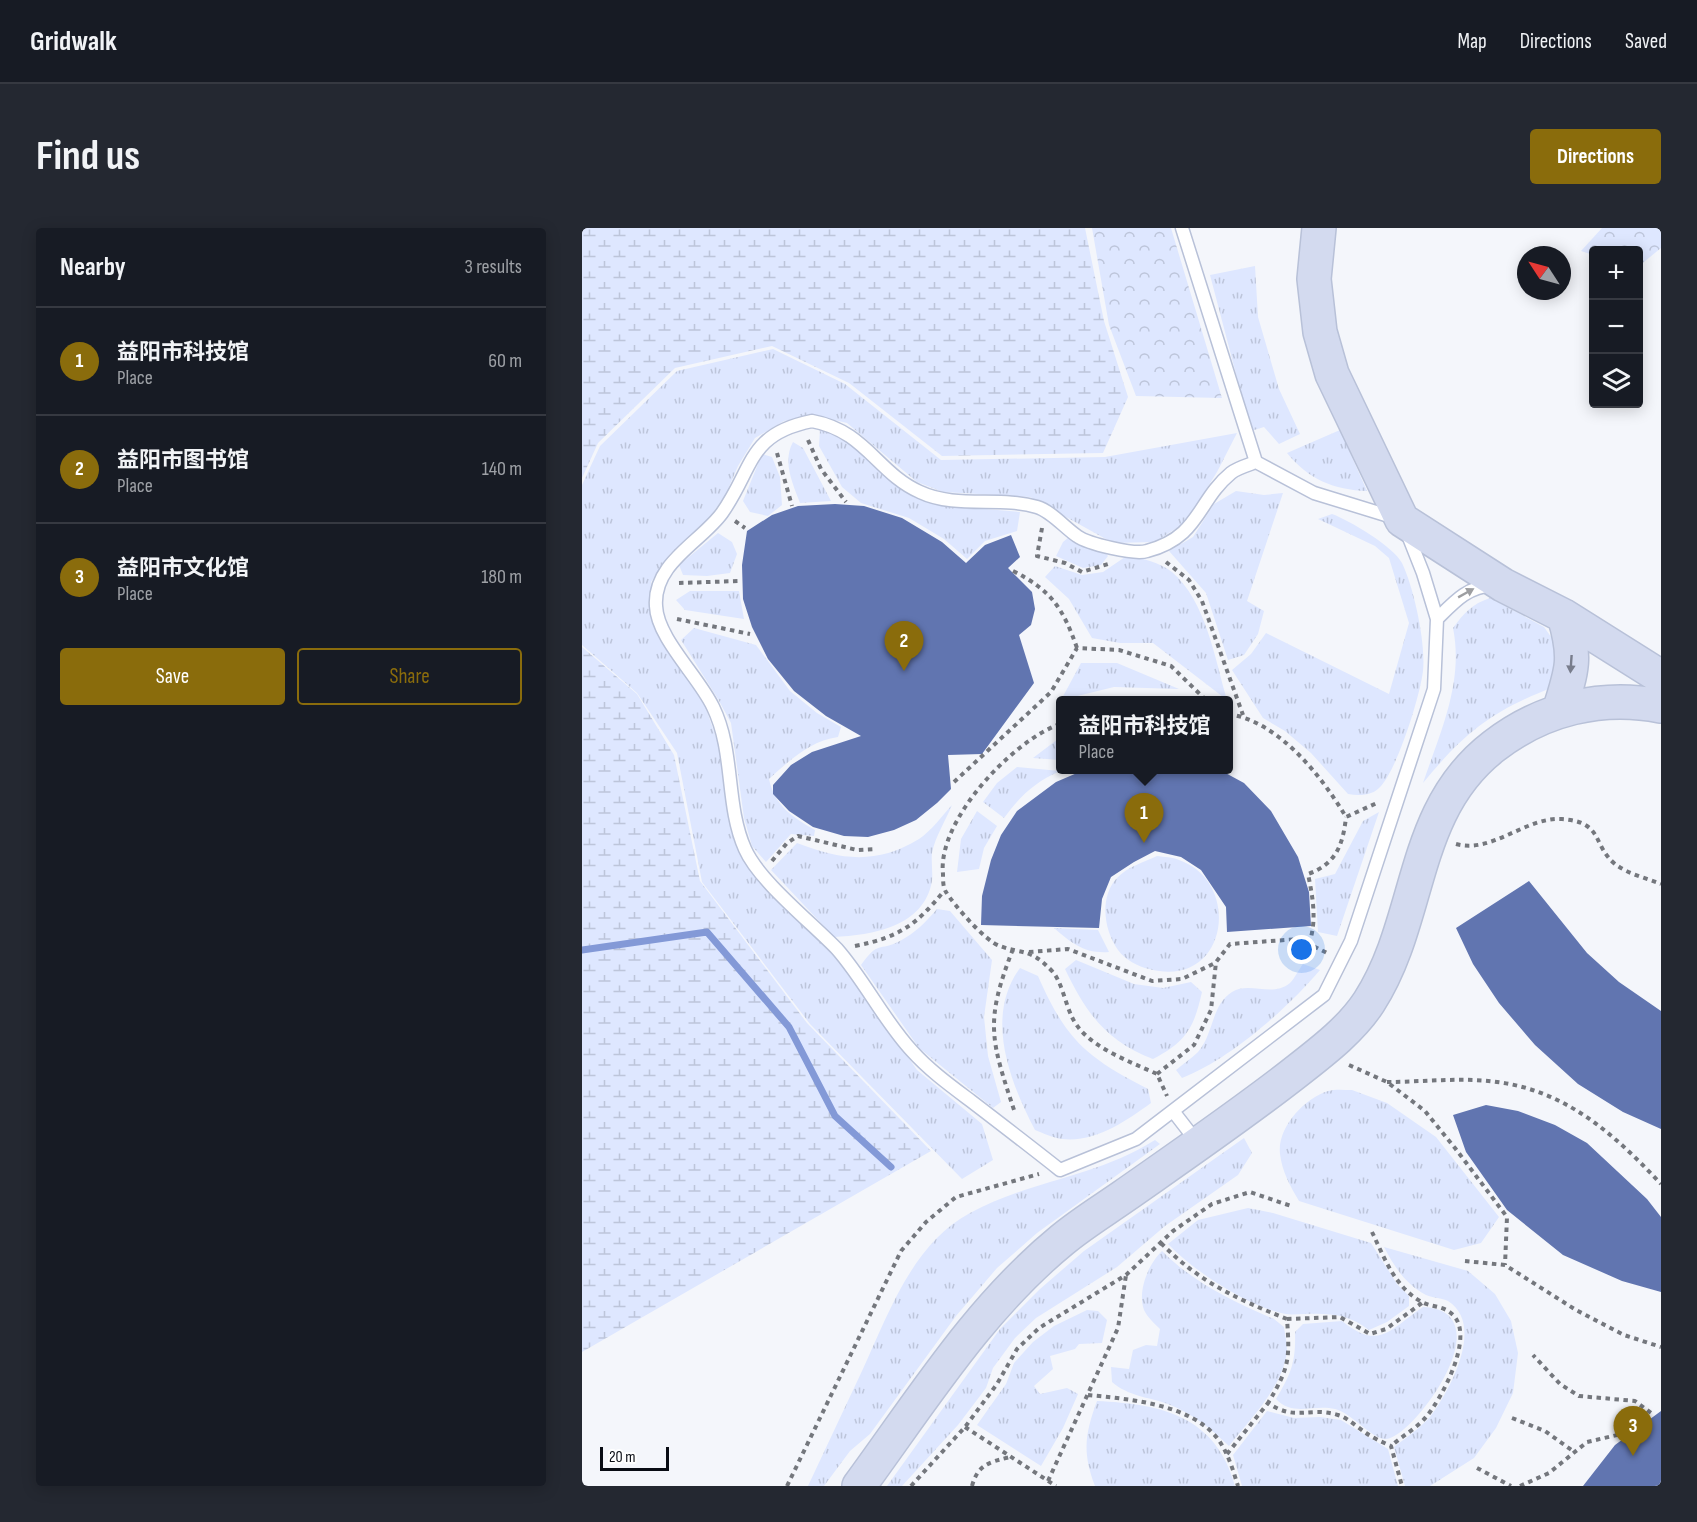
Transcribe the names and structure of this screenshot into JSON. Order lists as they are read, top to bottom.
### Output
{
  "scale_bar": "20 m",
  "north": "top left",
  "page": {
    "header": "Gridwalk",
    "nav": ["Map", "Directions", "Saved"],
    "buttons": [
      "Directions",
      ["Save", "Share"]
    ],
    "title": "Find us",
    "heading": ["Nearby", "3 results"],
    "map_buttons": ["+", "−"],
    "list": [
      {
        "mark": "1",
        "name": "益阳市科技馆",
        "note": "Place",
        "value": "60 m"
      },
      {
        "mark": "2",
        "name": "益阳市图书馆",
        "note": "Place",
        "value": "140 m"
      },
      {
        "mark": "3",
        "name": "益阳市文化馆",
        "note": "Place",
        "value": "180 m"
      }
    ],
    "pins": ["2", "1", "3"],
    "popup": ["益阳市科技馆", "Place"],
    "scale": "20 m"
  }
}
